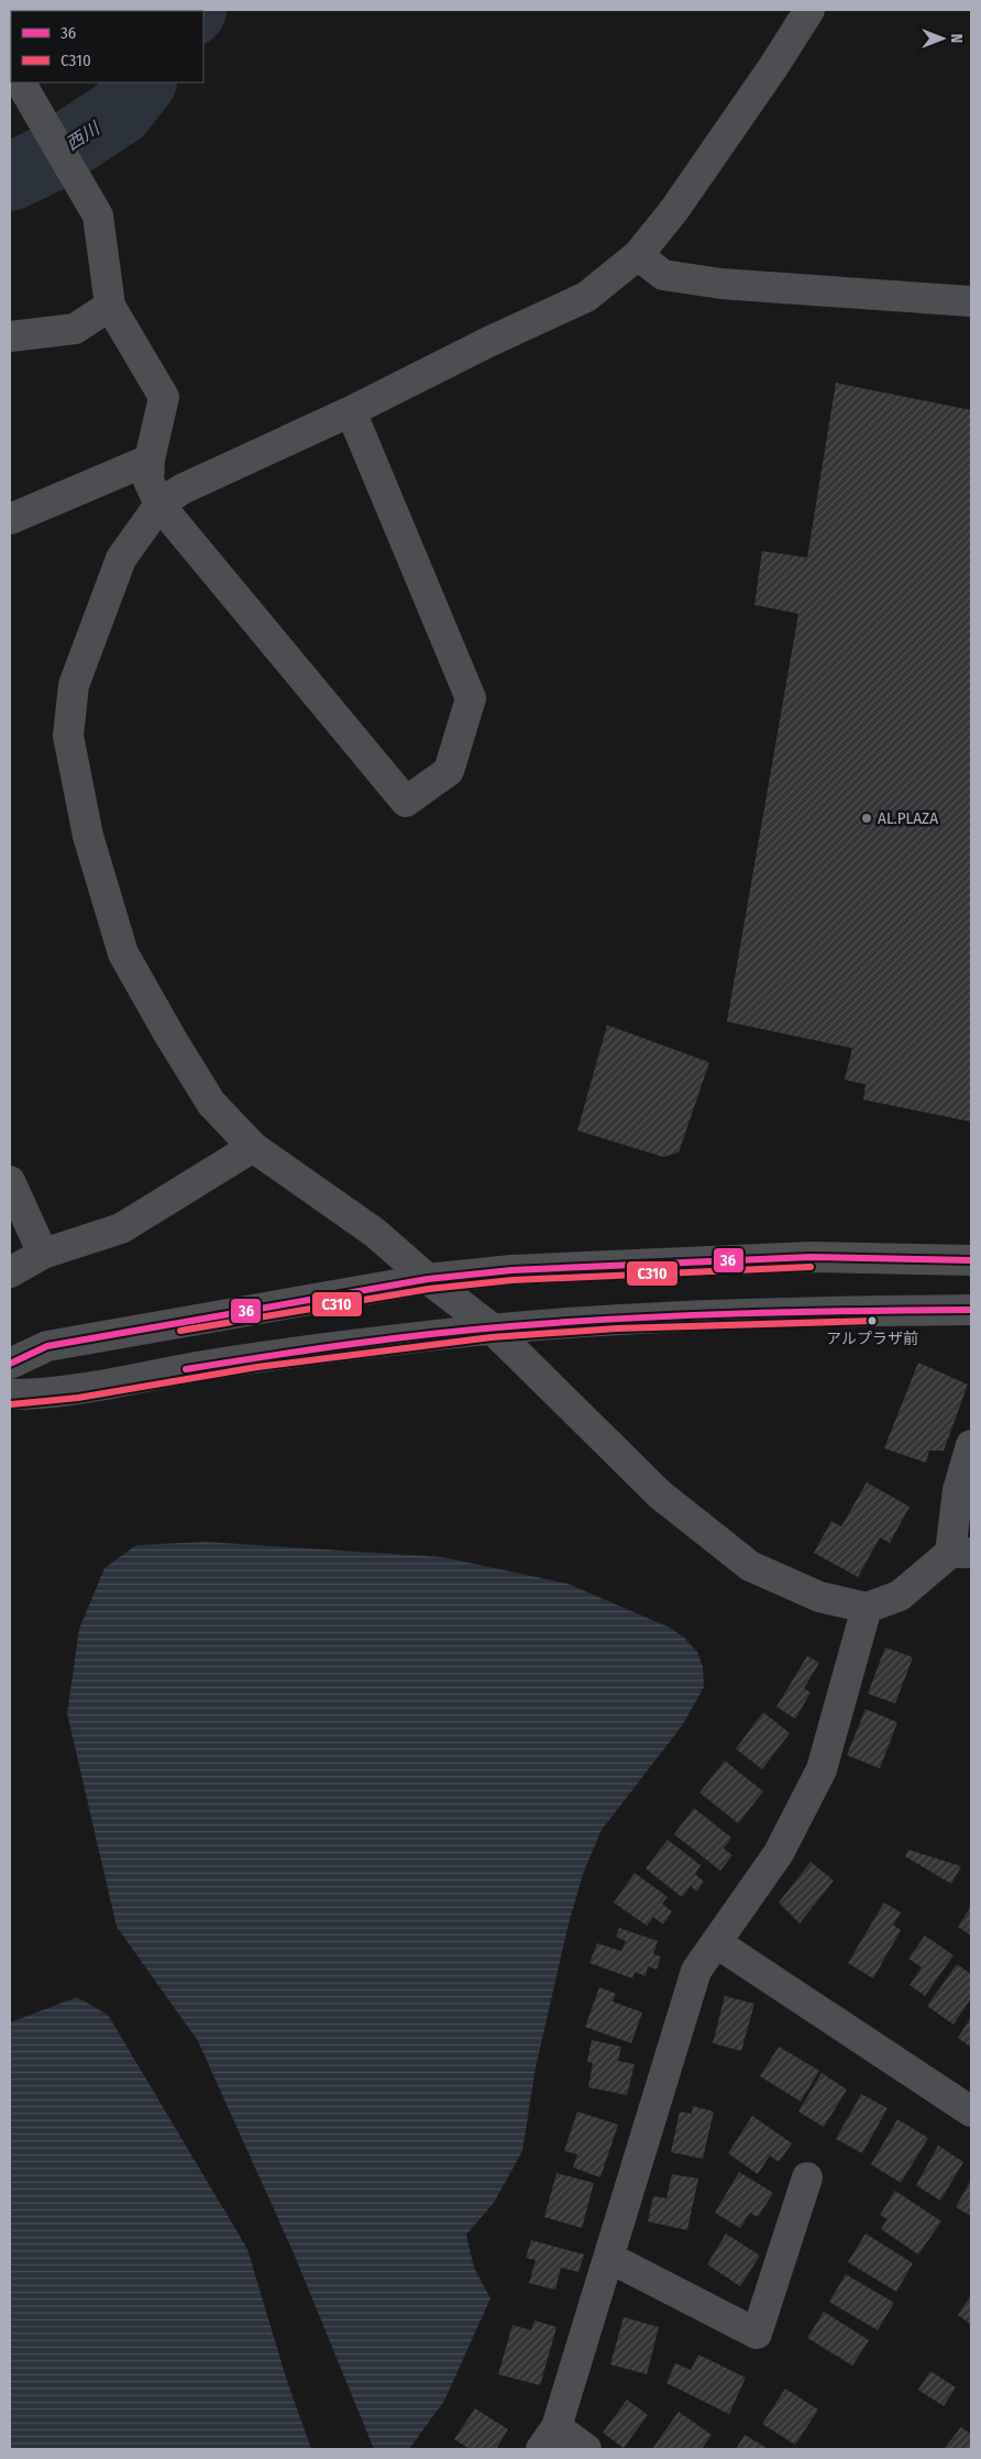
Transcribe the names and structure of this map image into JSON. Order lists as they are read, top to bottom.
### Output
{
  "water": ["西川"],
  "places": ["AL.PLAZA", "アルプラザ前"],
  "lines": ["transit line 36", "transit line C310"],
  "legend": ["36", "C310"],
  "north": "right"
}
